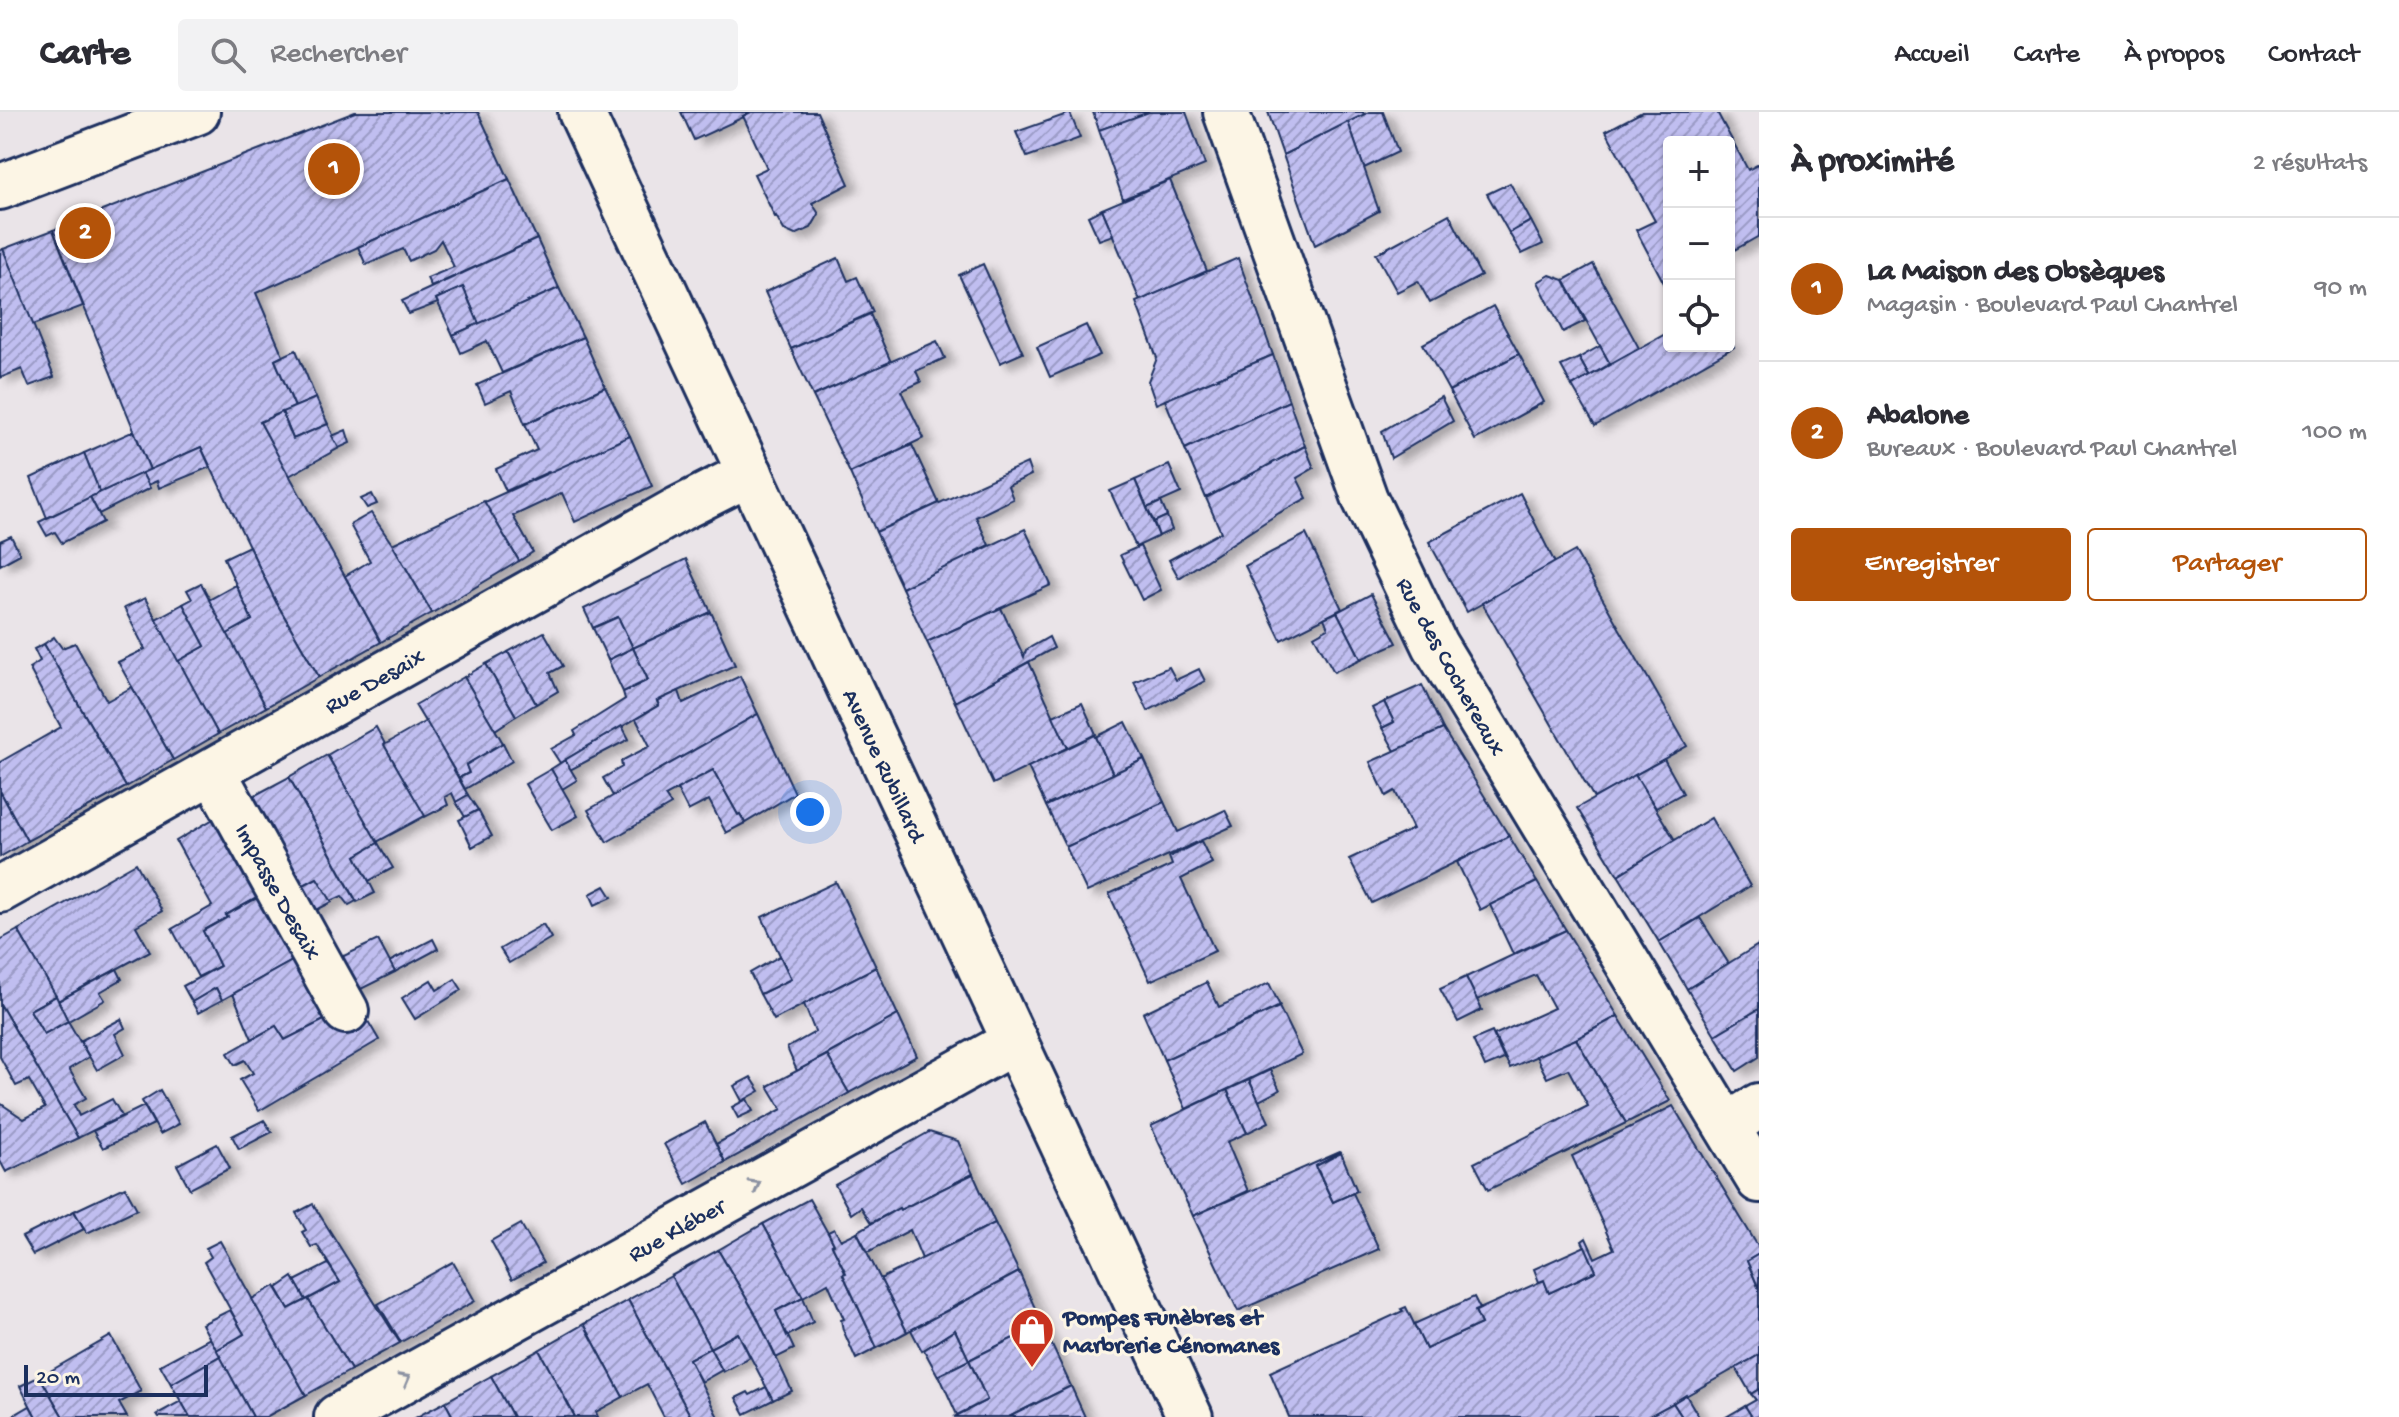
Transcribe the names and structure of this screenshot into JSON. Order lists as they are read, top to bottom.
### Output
{
  "streets": {
    "street": [
      "Rue des Cochereaux",
      "Rue Desaix",
      "Avenue Rubillard",
      "Impasse Desaix",
      "Rue Kléber"
    ]
  },
  "crossings": [
    ["Rue Desaix", "Avenue Rubillard"],
    ["Rue Desaix", "Impasse Desaix"],
    ["Avenue Rubillard", "Rue Kléber"]
  ],
  "one_way": ["Rue Kléber"],
  "places": {
    "shop": ["Pompes Funèbres et Marbrerie Cénomanes"]
  },
  "scale_bar": "20 m",
  "page": {
    "header": "Carte",
    "search": "Rechercher",
    "nav": [
      "Accueil",
      "Carte",
      "À propos",
      "Contact"
    ],
    "heading": ["À proximité", "2 résultats"],
    "map_buttons": ["+", "−"],
    "pins": ["1", "2"],
    "list": [
      {
        "mark": "1",
        "name": "La Maison des Obsèques",
        "note": "Magasin · Boulevard Paul Chantrel",
        "value": "90 m"
      },
      {
        "mark": "2",
        "name": "Abalone",
        "note": "Bureaux · Boulevard Paul Chantrel",
        "value": "100 m"
      }
    ],
    "buttons": ["Enregistrer", "Partager"],
    "scale": "20 m"
  }
}
